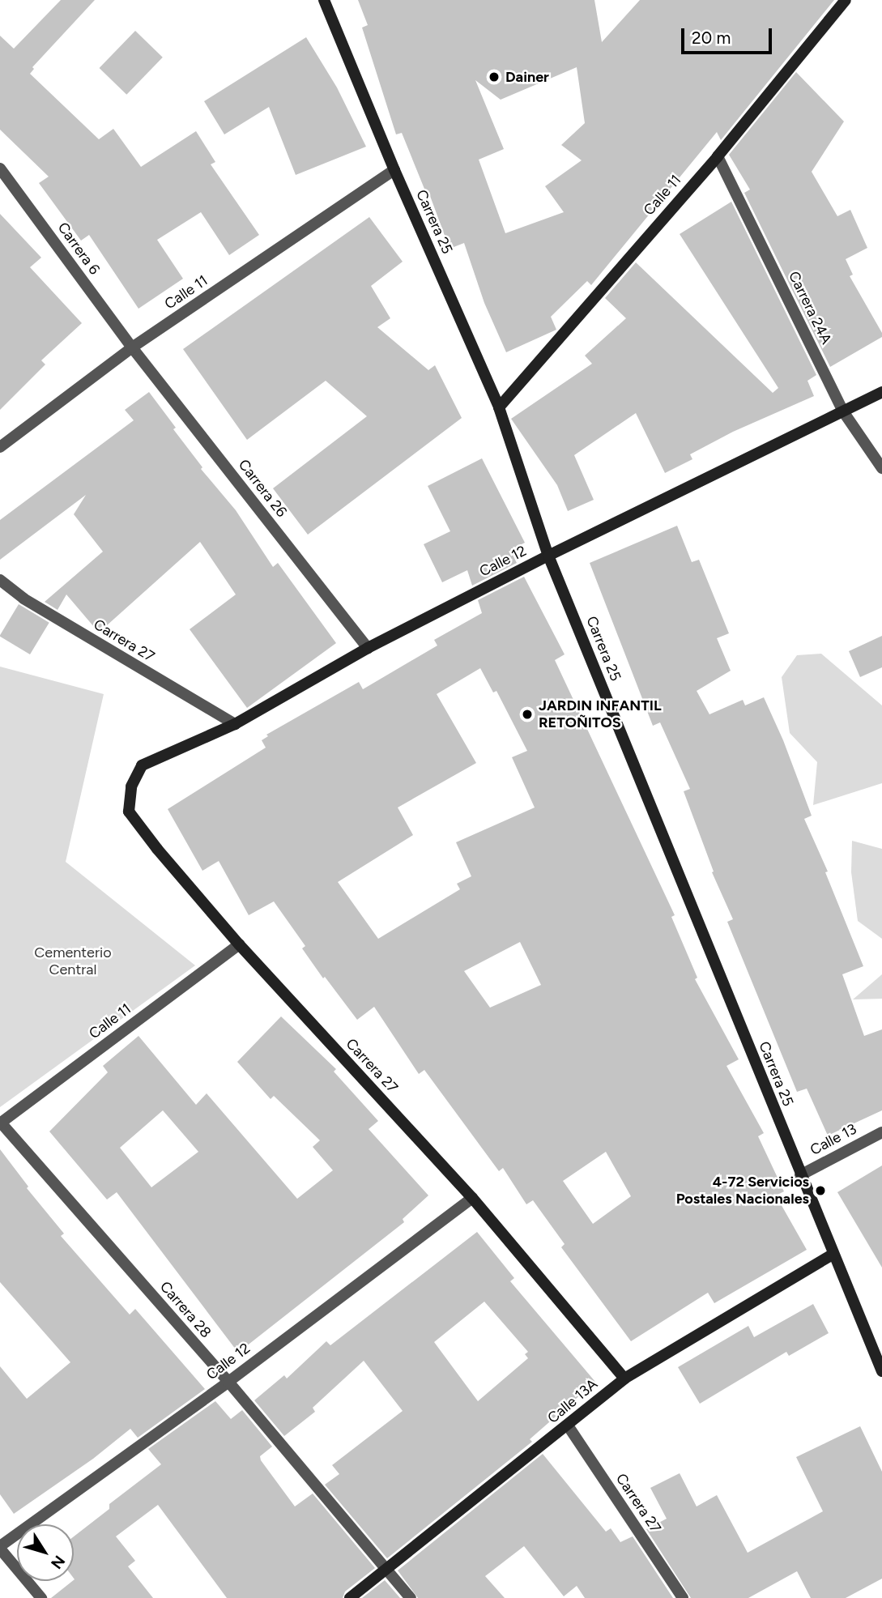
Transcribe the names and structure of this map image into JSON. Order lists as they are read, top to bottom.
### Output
{
  "streets": {
    "street": [
      "Calle 11",
      "Carrera 25",
      "Carrera 6",
      "Carrera 24A",
      "Carrera 26",
      "Calle 12",
      "Carrera 27",
      "Calle 13",
      "Carrera 28",
      "Calle 13A"
    ]
  },
  "crossings": [
    ["Calle 11", "Carrera 25"],
    ["Calle 11", "Carrera 6"],
    ["Calle 11", "Carrera 24A"],
    ["Calle 11", "Carrera 26"],
    ["Calle 11", "Carrera 27"],
    ["Calle 11", "Carrera 28"],
    ["Carrera 25", "Calle 12"],
    ["Carrera 25", "Calle 13"],
    ["Carrera 25", "Calle 13A"],
    ["Carrera 6", "Carrera 26"],
    ["Carrera 24A", "Calle 12"],
    ["Carrera 26", "Calle 12"],
    ["Calle 12", "Carrera 27"],
    ["Calle 12", "Carrera 28"],
    ["Carrera 27", "Calle 13A"],
    ["Carrera 28", "Calle 13A"]
  ],
  "parks": ["Cementerio Central"],
  "places": ["Dainer", "JARDIN INFANTIL RETOÑITOS", "4-72 Servicios Postales Nacionales"],
  "scale_bar": "20 m",
  "north": "bottom right"
}
